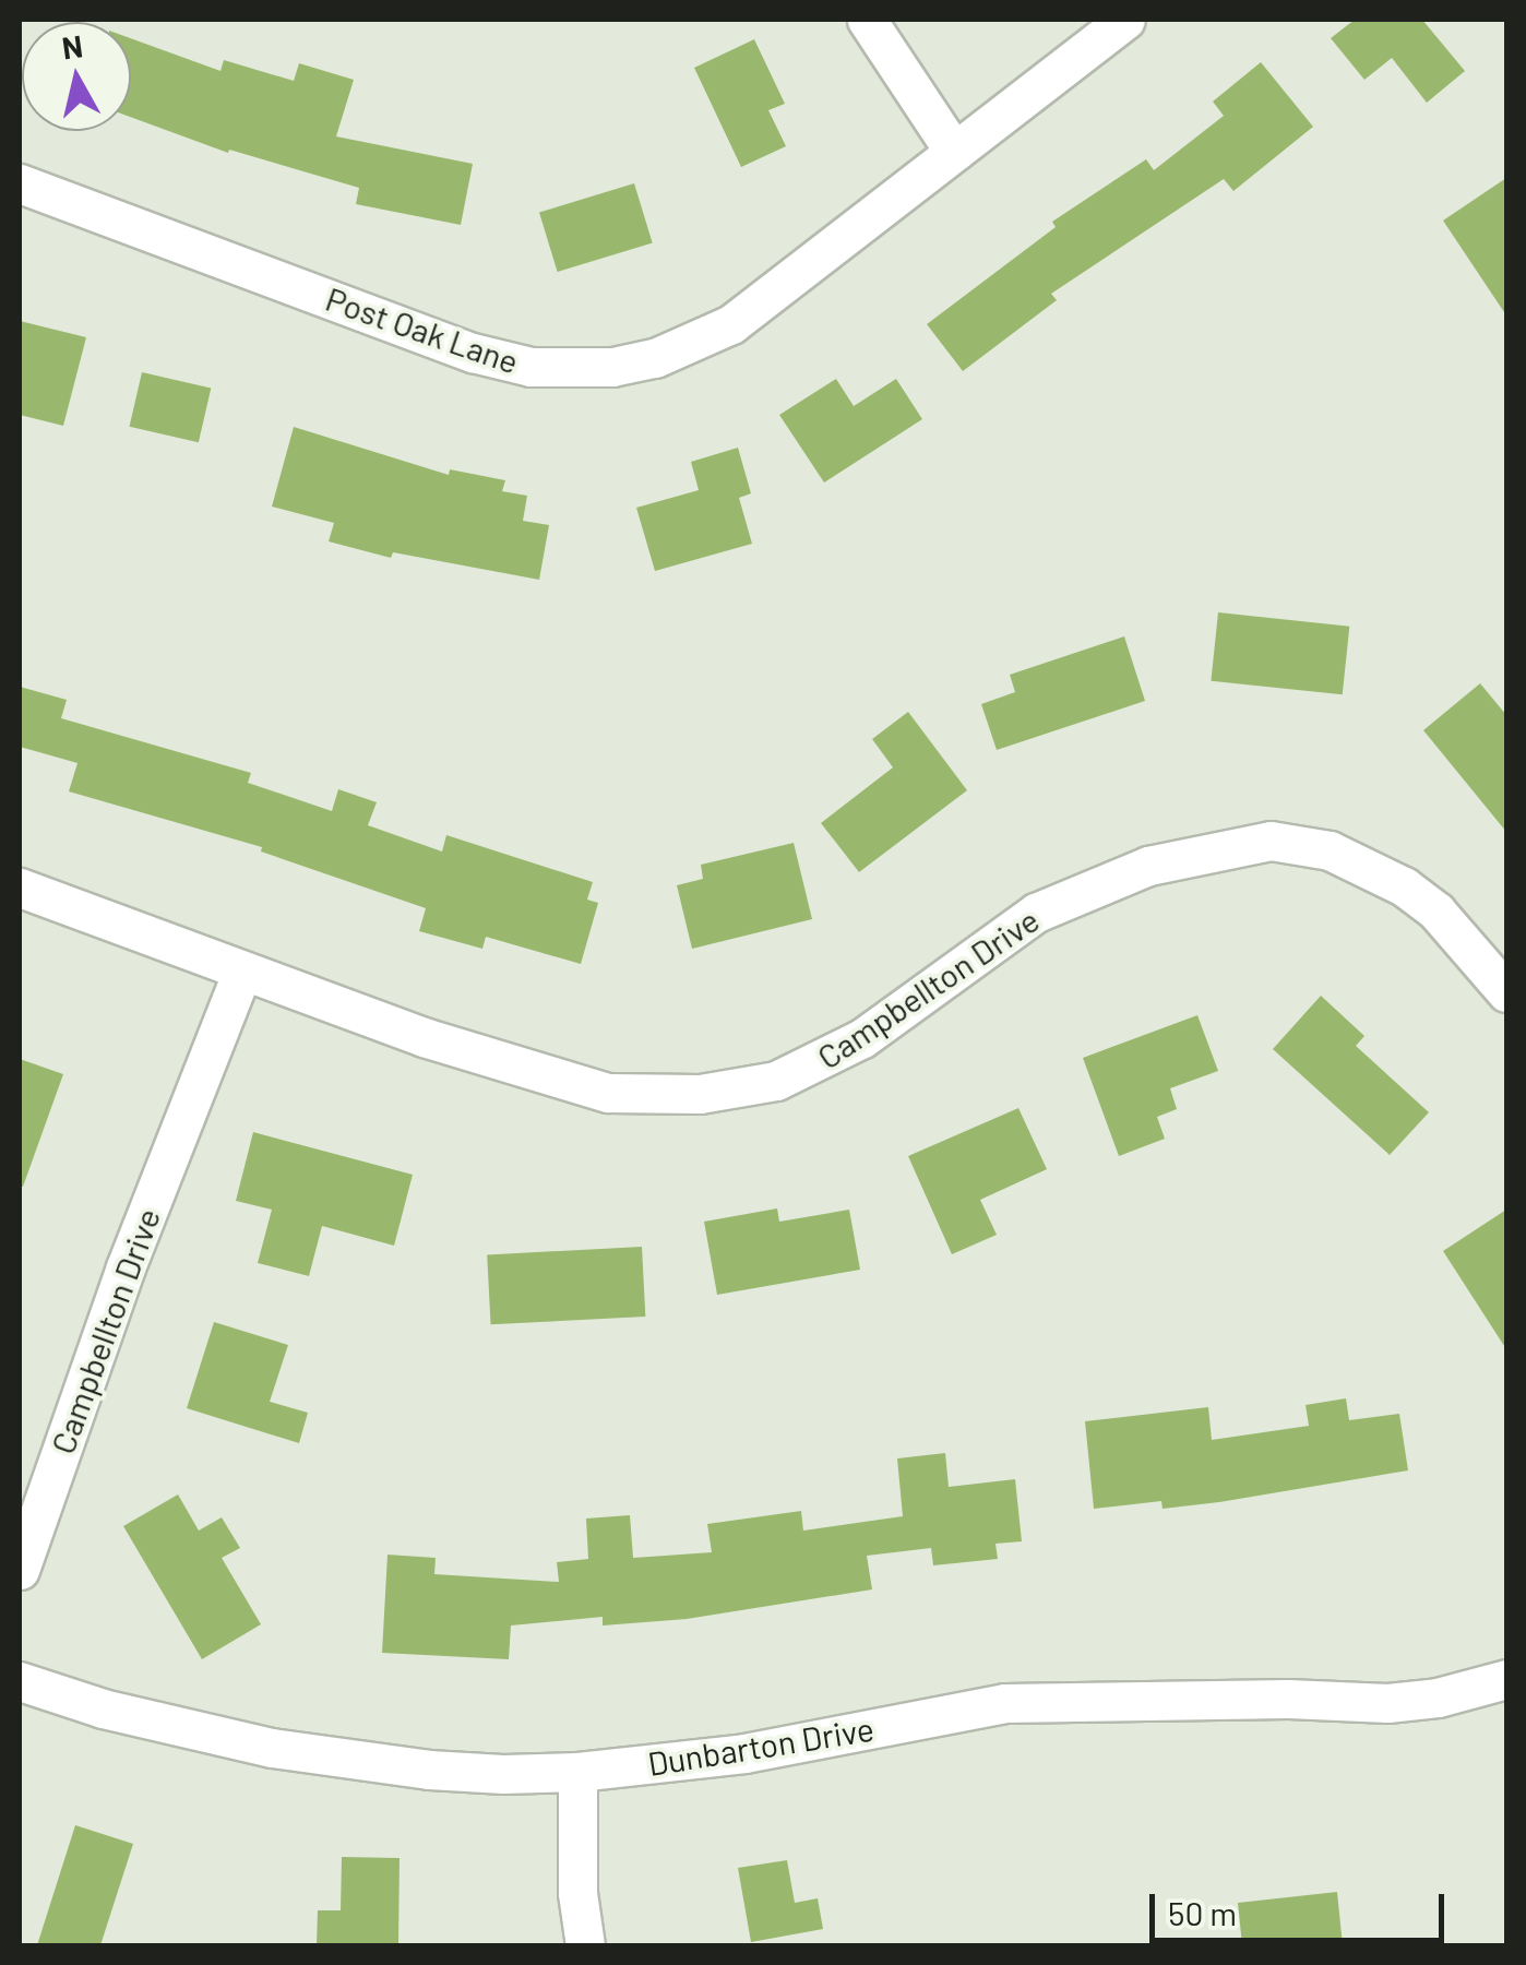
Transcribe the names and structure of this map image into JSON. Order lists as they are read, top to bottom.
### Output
{
  "streets": {
    "street": ["Post Oak Lane", "Campbellton Drive", "Dunbarton Drive"]
  },
  "scale_bar": "50 m",
  "north": "top"
}
